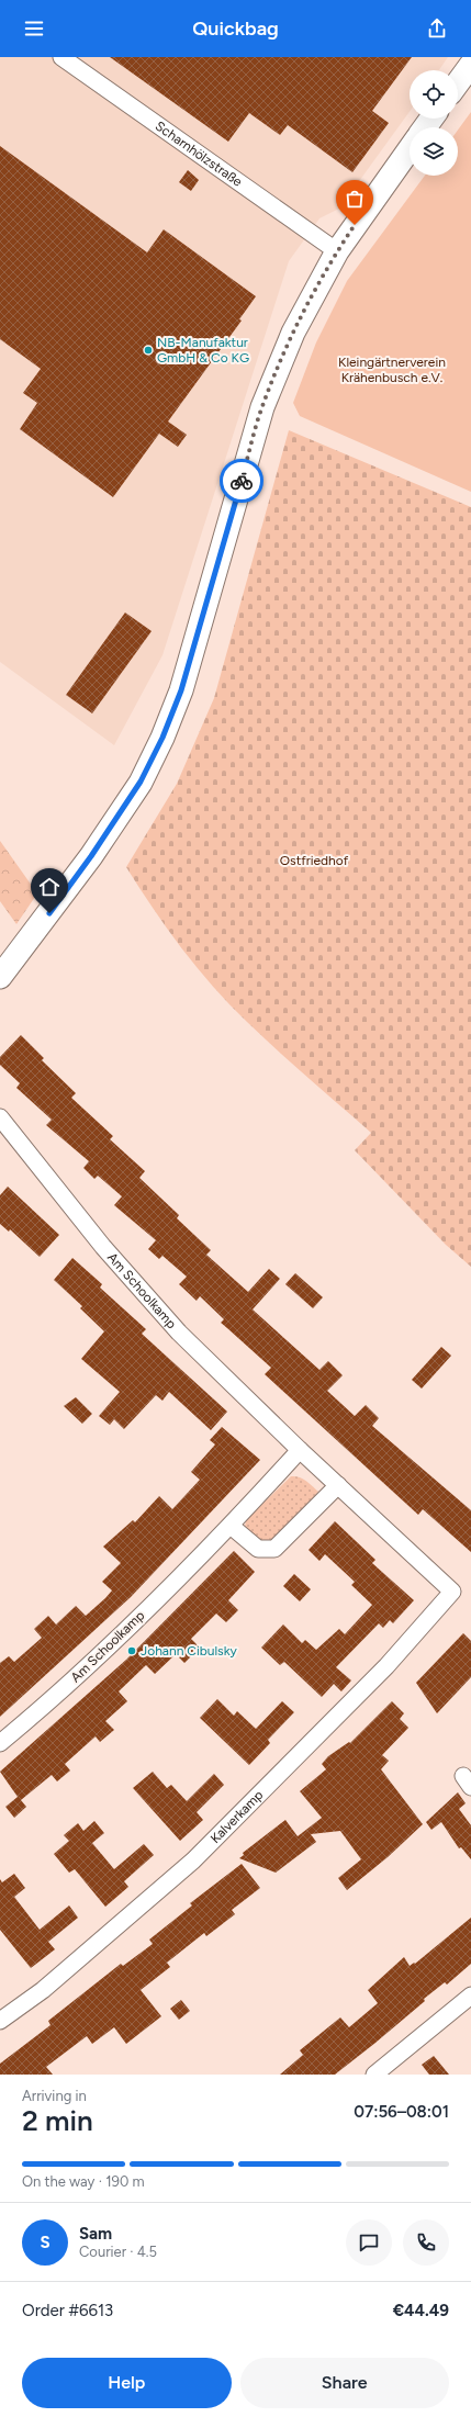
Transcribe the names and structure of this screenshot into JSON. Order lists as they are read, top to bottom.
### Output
{
  "streets": {
    "street": ["Scharnhölzstraße", "Am Schoolkamp", "Kalverkamp"]
  },
  "crossings": [
    ["Am Schoolkamp", "Kalverkamp"]
  ],
  "parks": ["Kleingärtnerverein Krähenbusch e.V.", "Ostfriedhof"],
  "places": ["NB-Manufaktur GmbH & Co KG", "Johann Cibulsky"],
  "page": {
    "header": "Quickbag",
    "heading": ["2 min", "Arriving in", "07:56–08:01"],
    "panel": [
      "Sam",
      "Courier · 4.5",
      "Order #6613",
      "€44.49"
    ],
    "bar": "On the way · 190 m",
    "round": "S",
    "buttons": ["Help", "Share"]
  }
}
